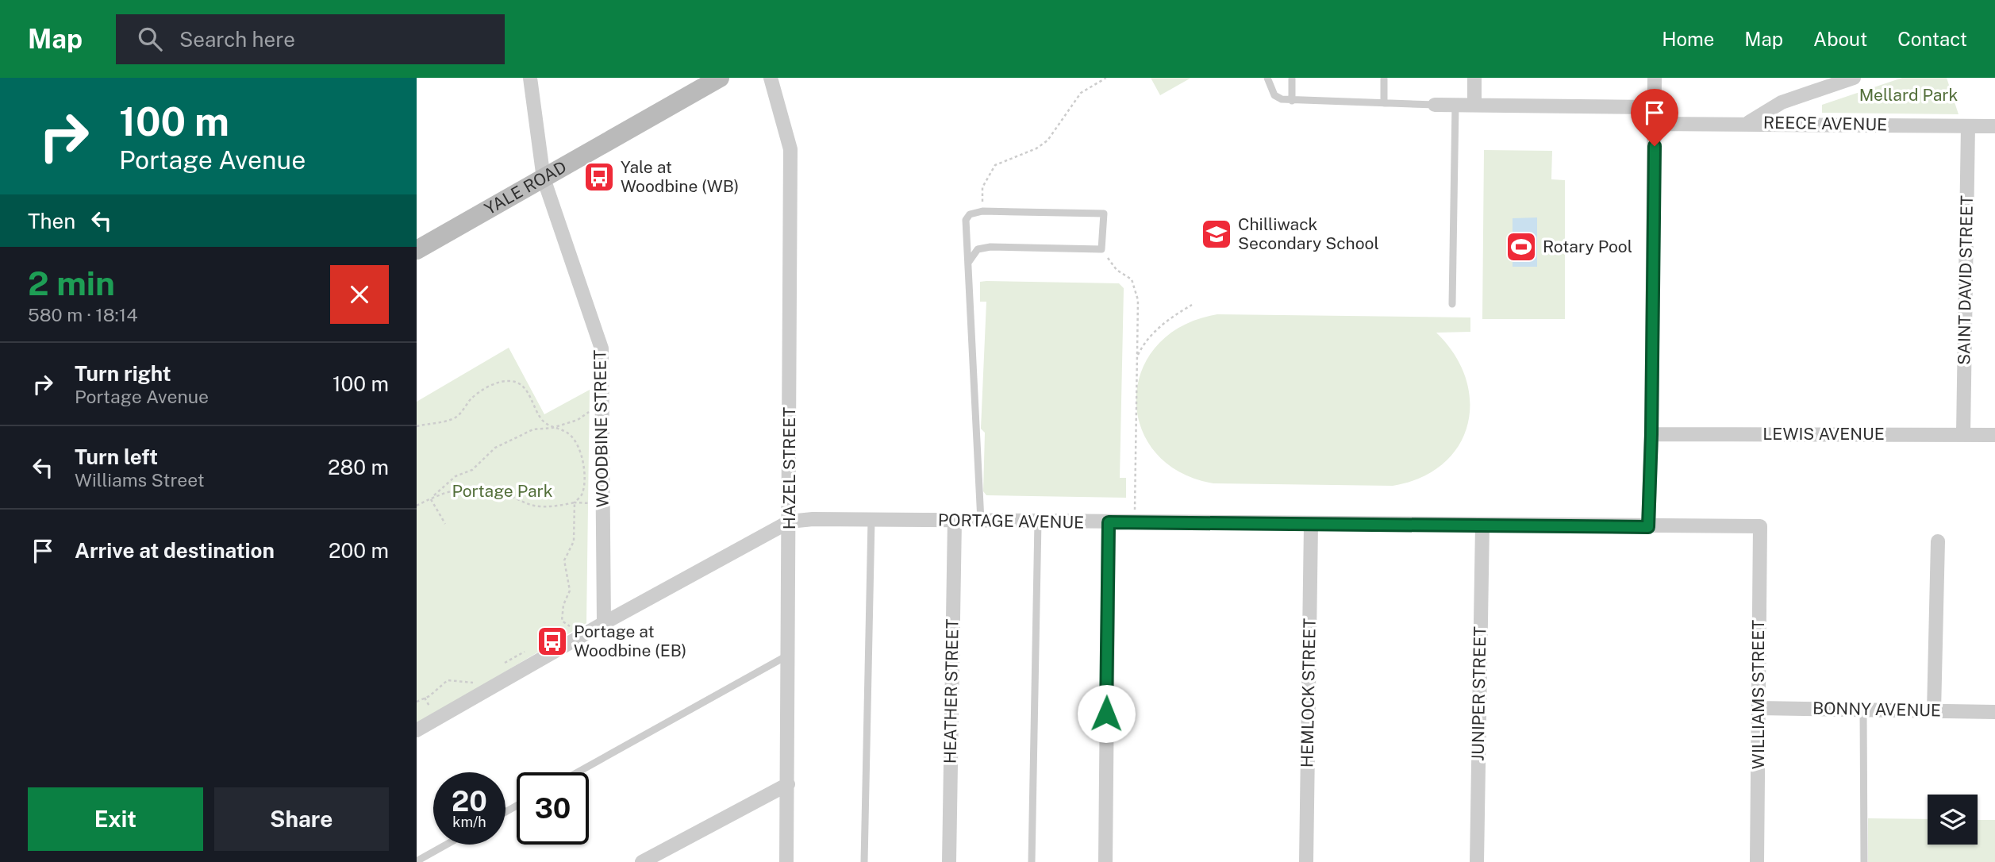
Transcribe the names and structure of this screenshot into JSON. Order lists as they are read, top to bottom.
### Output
{
  "streets": {
    "main road": ["YALE ROAD"],
    "street": [
      "REECE AVENUE",
      "SAINT DAVID STREET",
      "WOODBINE STREET",
      "LEWIS AVENUE",
      "HAZEL STREET",
      "PORTAGE AVENUE",
      "HEATHER STREET",
      "HEMLOCK STREET",
      "JUNIPER STREET",
      "WILLIAMS STREET",
      "BONNY AVENUE"
    ]
  },
  "crossings": [
    ["REECE AVENUE", "SAINT DAVID STREET"],
    ["YALE ROAD", "WOODBINE STREET"],
    ["SAINT DAVID STREET", "LEWIS AVENUE"],
    ["WOODBINE STREET", "PORTAGE AVENUE"],
    ["HAZEL STREET", "PORTAGE AVENUE"],
    ["PORTAGE AVENUE", "HEATHER STREET"],
    ["PORTAGE AVENUE", "HEMLOCK STREET"],
    ["PORTAGE AVENUE", "JUNIPER STREET"],
    ["PORTAGE AVENUE", "WILLIAMS STREET"],
    ["WILLIAMS STREET", "BONNY AVENUE"]
  ],
  "parks": ["Mellard Park", "Portage Park"],
  "places": {
    "bus stop": ["Yale at Woodbine (WB)", "Portage at Woodbine (EB)"],
    "school or university": ["Chilliwack Secondary School"],
    "sports": ["Rotary Pool"]
  },
  "page": {
    "header": "Map",
    "search": "Search here",
    "nav": [
      "Home",
      "Map",
      "About",
      "Contact"
    ],
    "turn": ["100 m", "Portage Avenue"],
    "then": "Then",
    "heading": ["2 min", "580 m · 18:14"],
    "list": [
      {
        "name": "Turn right",
        "note": "Portage Avenue",
        "value": "100 m"
      },
      {
        "name": "Turn left",
        "note": "Williams Street",
        "value": "280 m"
      },
      {
        "name": "Arrive at destination",
        "value": "200 m"
      }
    ],
    "speed": "20 km/h",
    "limit": "30",
    "buttons": ["Exit", "Share"]
  }
}
